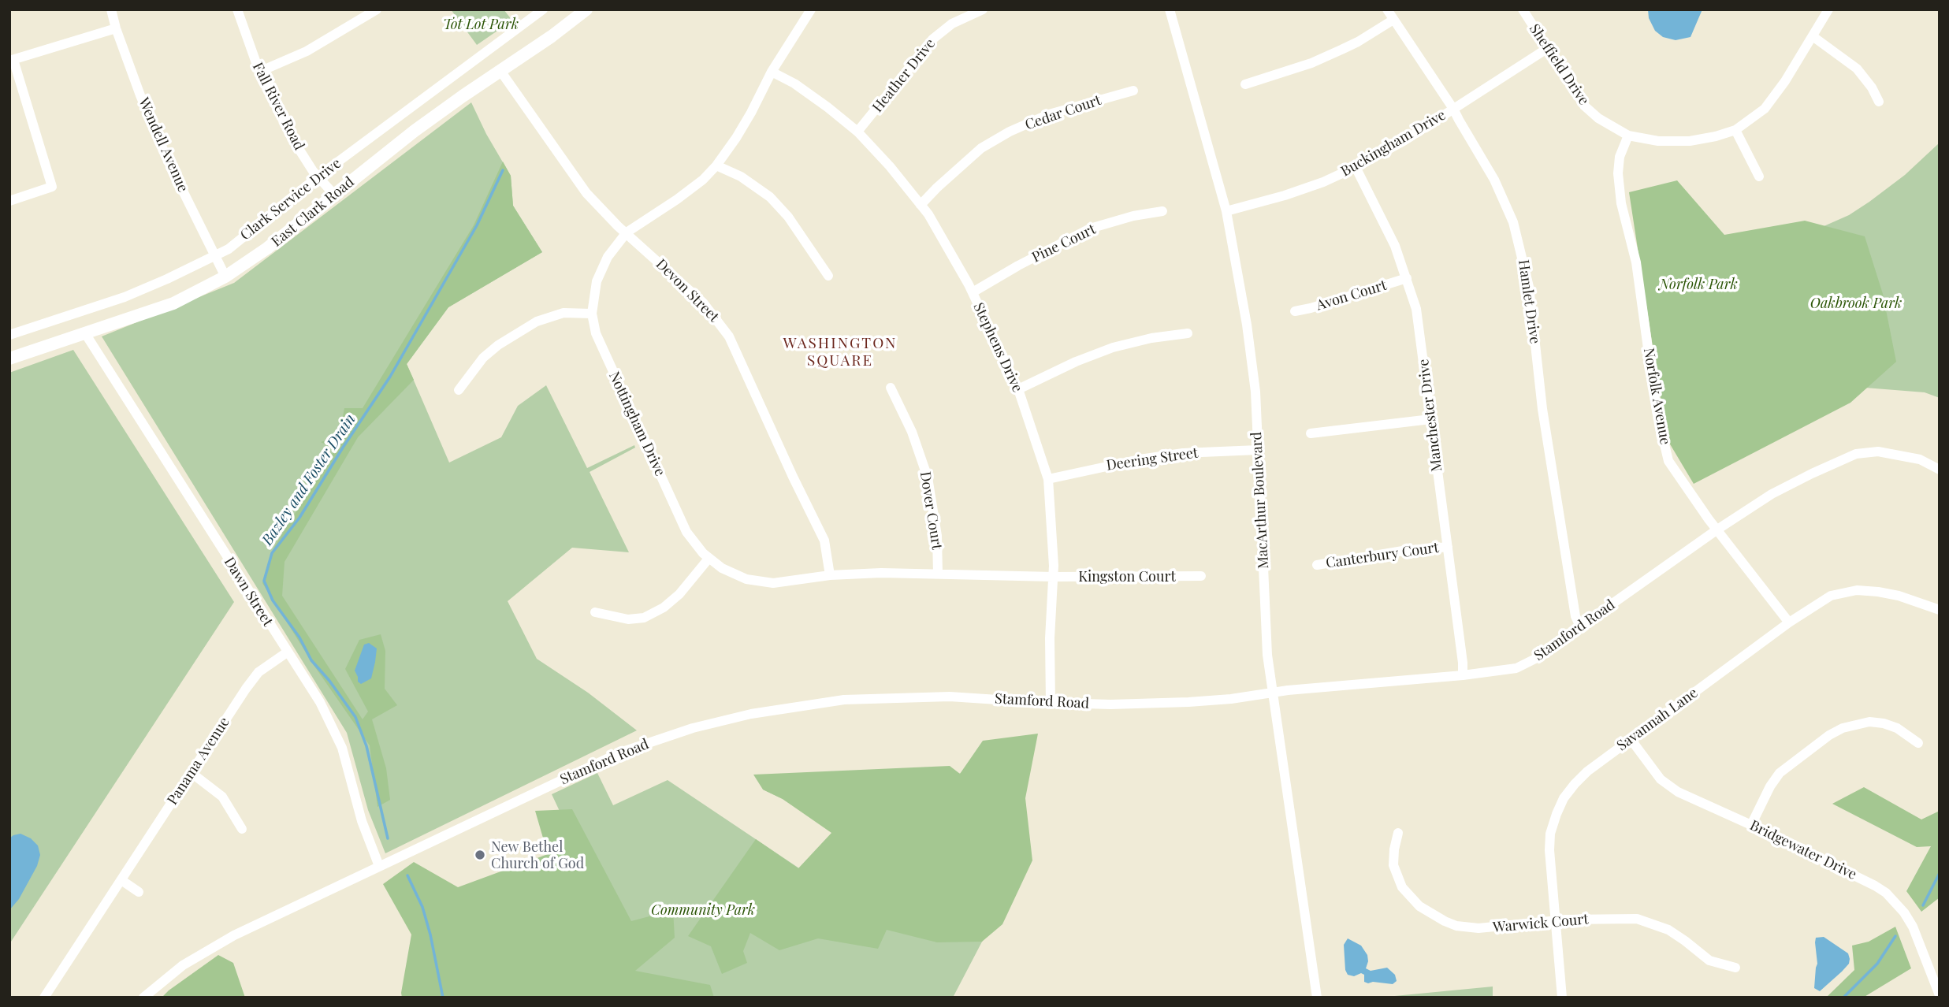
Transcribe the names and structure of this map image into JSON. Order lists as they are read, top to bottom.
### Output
{
  "streets": {
    "main road": ["East Clark Road"],
    "street": [
      "Sheffield Drive",
      "Heather Drive",
      "Fall River Road",
      "Cedar Court",
      "Buckingham Drive",
      "Wendell Avenue",
      "Clark Service Drive",
      "Pine Court",
      "Devon Street",
      "Avon Court",
      "Hamlet Drive",
      "Stephens Drive",
      "Norfolk Avenue",
      "Manchester Drive",
      "Nottingham Drive",
      "Deering Street",
      "MacArthur Boulevard",
      "Dover Court",
      "Canterbury Court",
      "Kingston Court",
      "Dawn Street",
      "Stamford Road",
      "Savannah Lane",
      "Panama Avenue",
      "Bridgewater Drive",
      "Warwick Court"
    ]
  },
  "crossings": [
    ["Sheffield Drive", "Buckingham Drive"],
    ["Sheffield Drive", "Norfolk Avenue"],
    ["Heather Drive", "Stephens Drive"],
    ["Fall River Road", "Clark Service Drive"],
    ["Fall River Road", "East Clark Road"],
    ["Cedar Court", "Stephens Drive"],
    ["Buckingham Drive", "Hamlet Drive"],
    ["Buckingham Drive", "Manchester Drive"],
    ["Buckingham Drive", "MacArthur Boulevard"],
    ["Wendell Avenue", "Clark Service Drive"],
    ["Wendell Avenue", "East Clark Road"],
    ["East Clark Road", "Devon Street"],
    ["East Clark Road", "Dawn Street"],
    ["Pine Court", "Stephens Drive"],
    ["Devon Street", "Nottingham Drive"],
    ["Avon Court", "Manchester Drive"],
    ["Hamlet Drive", "Stamford Road"],
    ["Stephens Drive", "Nottingham Drive"],
    ["Stephens Drive", "Deering Street"],
    ["Stephens Drive", "Kingston Court"],
    ["Stephens Drive", "Stamford Road"],
    ["Norfolk Avenue", "Stamford Road"],
    ["Norfolk Avenue", "Savannah Lane"],
    ["Manchester Drive", "Canterbury Court"],
    ["Manchester Drive", "Stamford Road"],
    ["Nottingham Drive", "Dover Court"],
    ["Nottingham Drive", "Kingston Court"],
    ["Deering Street", "MacArthur Boulevard"],
    ["MacArthur Boulevard", "Stamford Road"],
    ["Dawn Street", "Stamford Road"],
    ["Dawn Street", "Panama Avenue"],
    ["Savannah Lane", "Bridgewater Drive"],
    ["Savannah Lane", "Warwick Court"]
  ],
  "districts": ["WASHINGTON SQUARE"],
  "water": ["Bazley and Foster Drain"],
  "parks": [
    "Tot Lot Park",
    "Norfolk Park",
    "Oakbrook Park",
    "Community Park"
  ],
  "places": ["New Bethel Church of God"]
}
